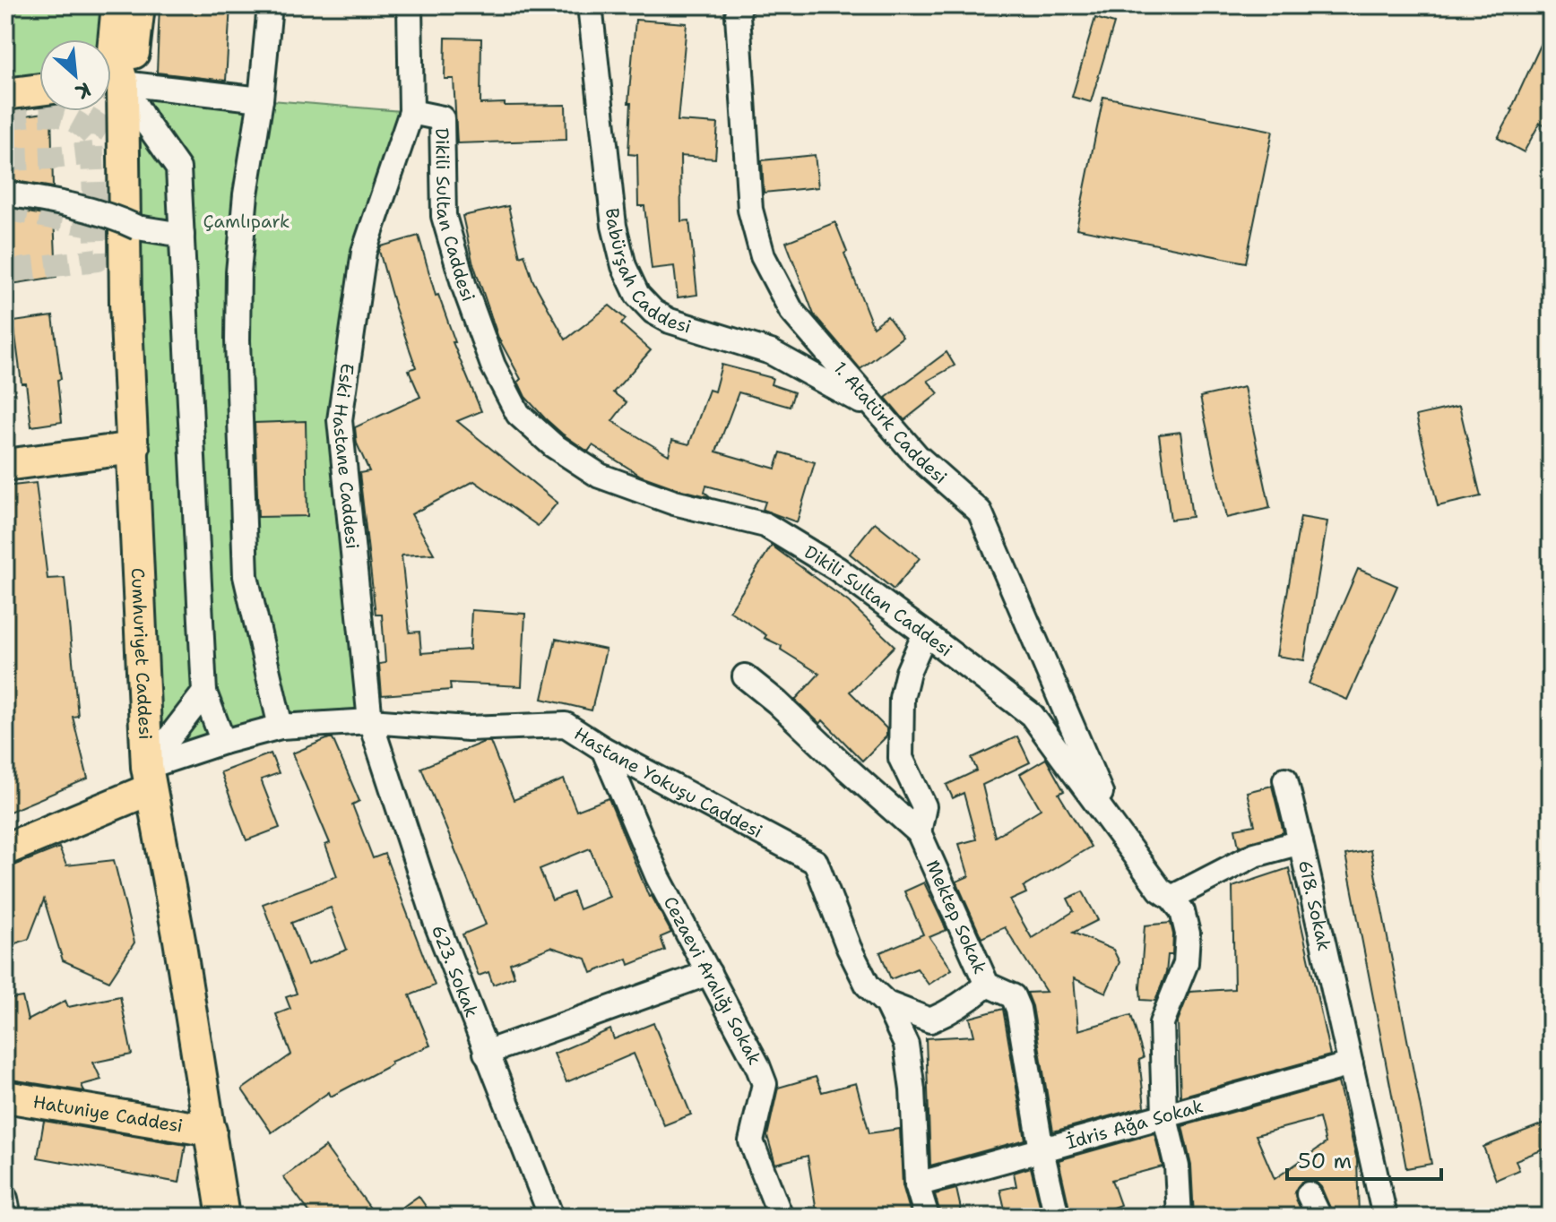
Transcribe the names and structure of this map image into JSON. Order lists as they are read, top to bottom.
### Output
{
  "streets": {
    "main road": ["Cumhuriyet Caddesi", "Hatuniye Caddesi"],
    "street": [
      "Dikili Sultan Caddesi",
      "Babürşah Caddesi",
      "1. Atatürk Caddesi",
      "Eski Hastane Caddesi",
      "Hastane Yokuşu Caddesi",
      "618. Sokak",
      "Mektep Sokak",
      "623. Sokak",
      "Cezaevi Aralığı Sokak",
      "İdris Ağa Sokak"
    ]
  },
  "crossings": [
    ["Dikili Sultan Caddesi", "1. Atatürk Caddesi"],
    ["Dikili Sultan Caddesi", "Eski Hastane Caddesi"],
    ["Dikili Sultan Caddesi", "618. Sokak"],
    ["Dikili Sultan Caddesi", "İdris Ağa Sokak"],
    ["Babürşah Caddesi", "1. Atatürk Caddesi"],
    ["Eski Hastane Caddesi", "Hastane Yokuşu Caddesi"],
    ["Eski Hastane Caddesi", "623. Sokak"],
    ["Cumhuriyet Caddesi", "Hastane Yokuşu Caddesi"],
    ["Cumhuriyet Caddesi", "Hatuniye Caddesi"],
    ["Hastane Yokuşu Caddesi", "623. Sokak"],
    ["Hastane Yokuşu Caddesi", "Cezaevi Aralığı Sokak"],
    ["618. Sokak", "İdris Ağa Sokak"],
    ["Mektep Sokak", "İdris Ağa Sokak"]
  ],
  "parks": ["Çamlıpark"],
  "scale_bar": "50 m",
  "north": "bottom right"
}
